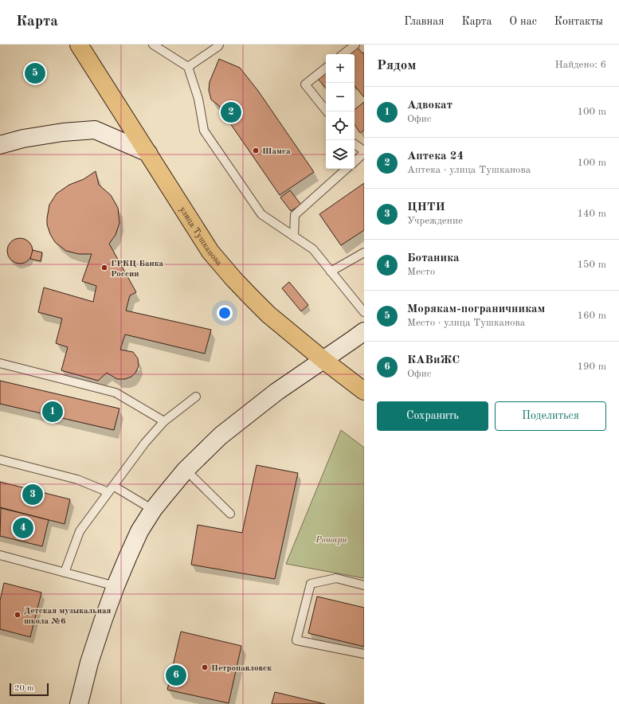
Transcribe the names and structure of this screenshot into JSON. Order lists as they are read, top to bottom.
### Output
{
  "streets": {
    "main road": ["улица Тушканова"]
  },
  "parks": ["Ротари"],
  "places": [
    "Шамса",
    "ГРКЦ Банка России",
    "Детская музыкальная школа №6",
    "Петропавловск"
  ],
  "scale_bar": "20 m",
  "page": {
    "header": "Карта",
    "nav": [
      "Главная",
      "Карта",
      "О нас",
      "Контакты"
    ],
    "heading": ["Рядом", "Найдено: 6"],
    "map_buttons": ["+", "−"],
    "pins": [
      "5",
      "2",
      "1",
      "3",
      "4",
      "6"
    ],
    "list": [
      {
        "mark": "1",
        "name": "Адвокат",
        "note": "Офис",
        "value": "100 m"
      },
      {
        "mark": "2",
        "name": "Аптека 24",
        "note": "Аптека · улица Тушканова",
        "value": "100 m"
      },
      {
        "mark": "3",
        "name": "ЦНТИ",
        "note": "Учреждение",
        "value": "140 m"
      },
      {
        "mark": "4",
        "name": "Ботаника",
        "note": "Место",
        "value": "150 m"
      },
      {
        "mark": "5",
        "name": "Морякам-пограничникам",
        "note": "Место · улица Тушканова",
        "value": "160 m"
      },
      {
        "mark": "6",
        "name": "КАВиЖС",
        "note": "Офис",
        "value": "190 m"
      }
    ],
    "buttons": ["Сохранить", "Поделиться"],
    "scale": "20 m"
  }
}
